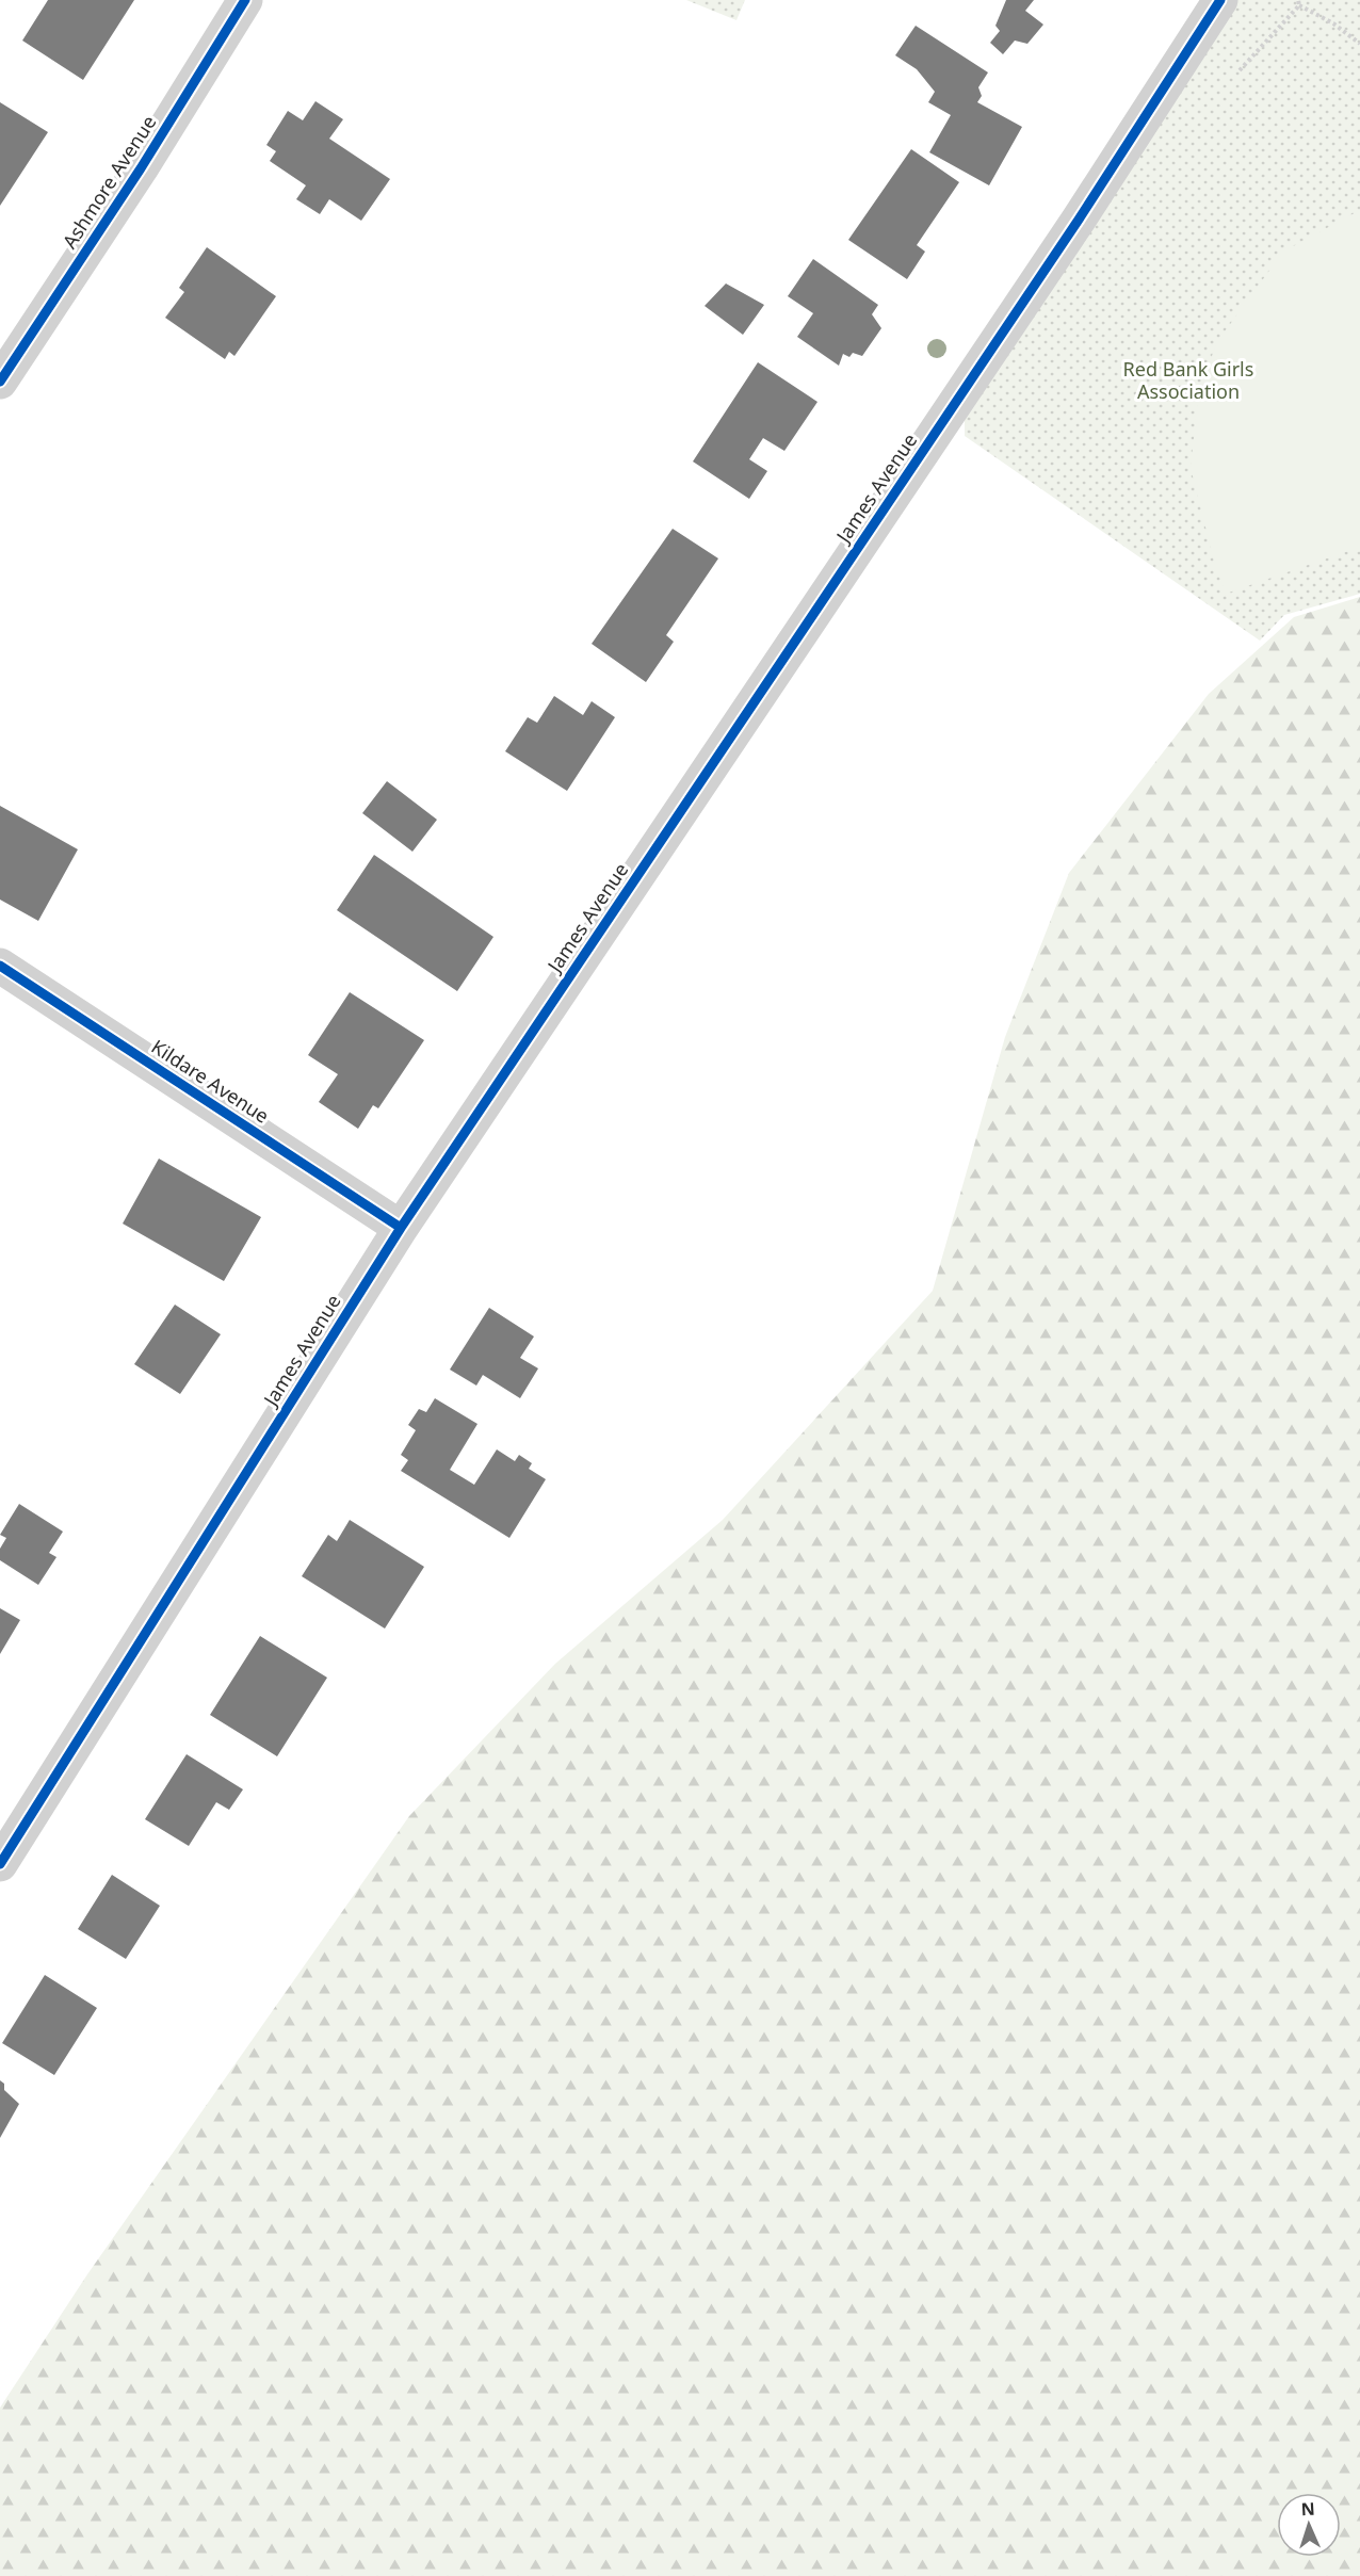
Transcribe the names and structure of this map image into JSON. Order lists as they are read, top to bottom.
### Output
{
  "streets": {
    "street": ["Ashmore Avenue", "James Avenue", "Kildare Avenue"]
  },
  "crossings": [
    ["James Avenue", "Kildare Avenue"]
  ],
  "parks": ["Red Bank Girls Association"],
  "north": "top"
}
